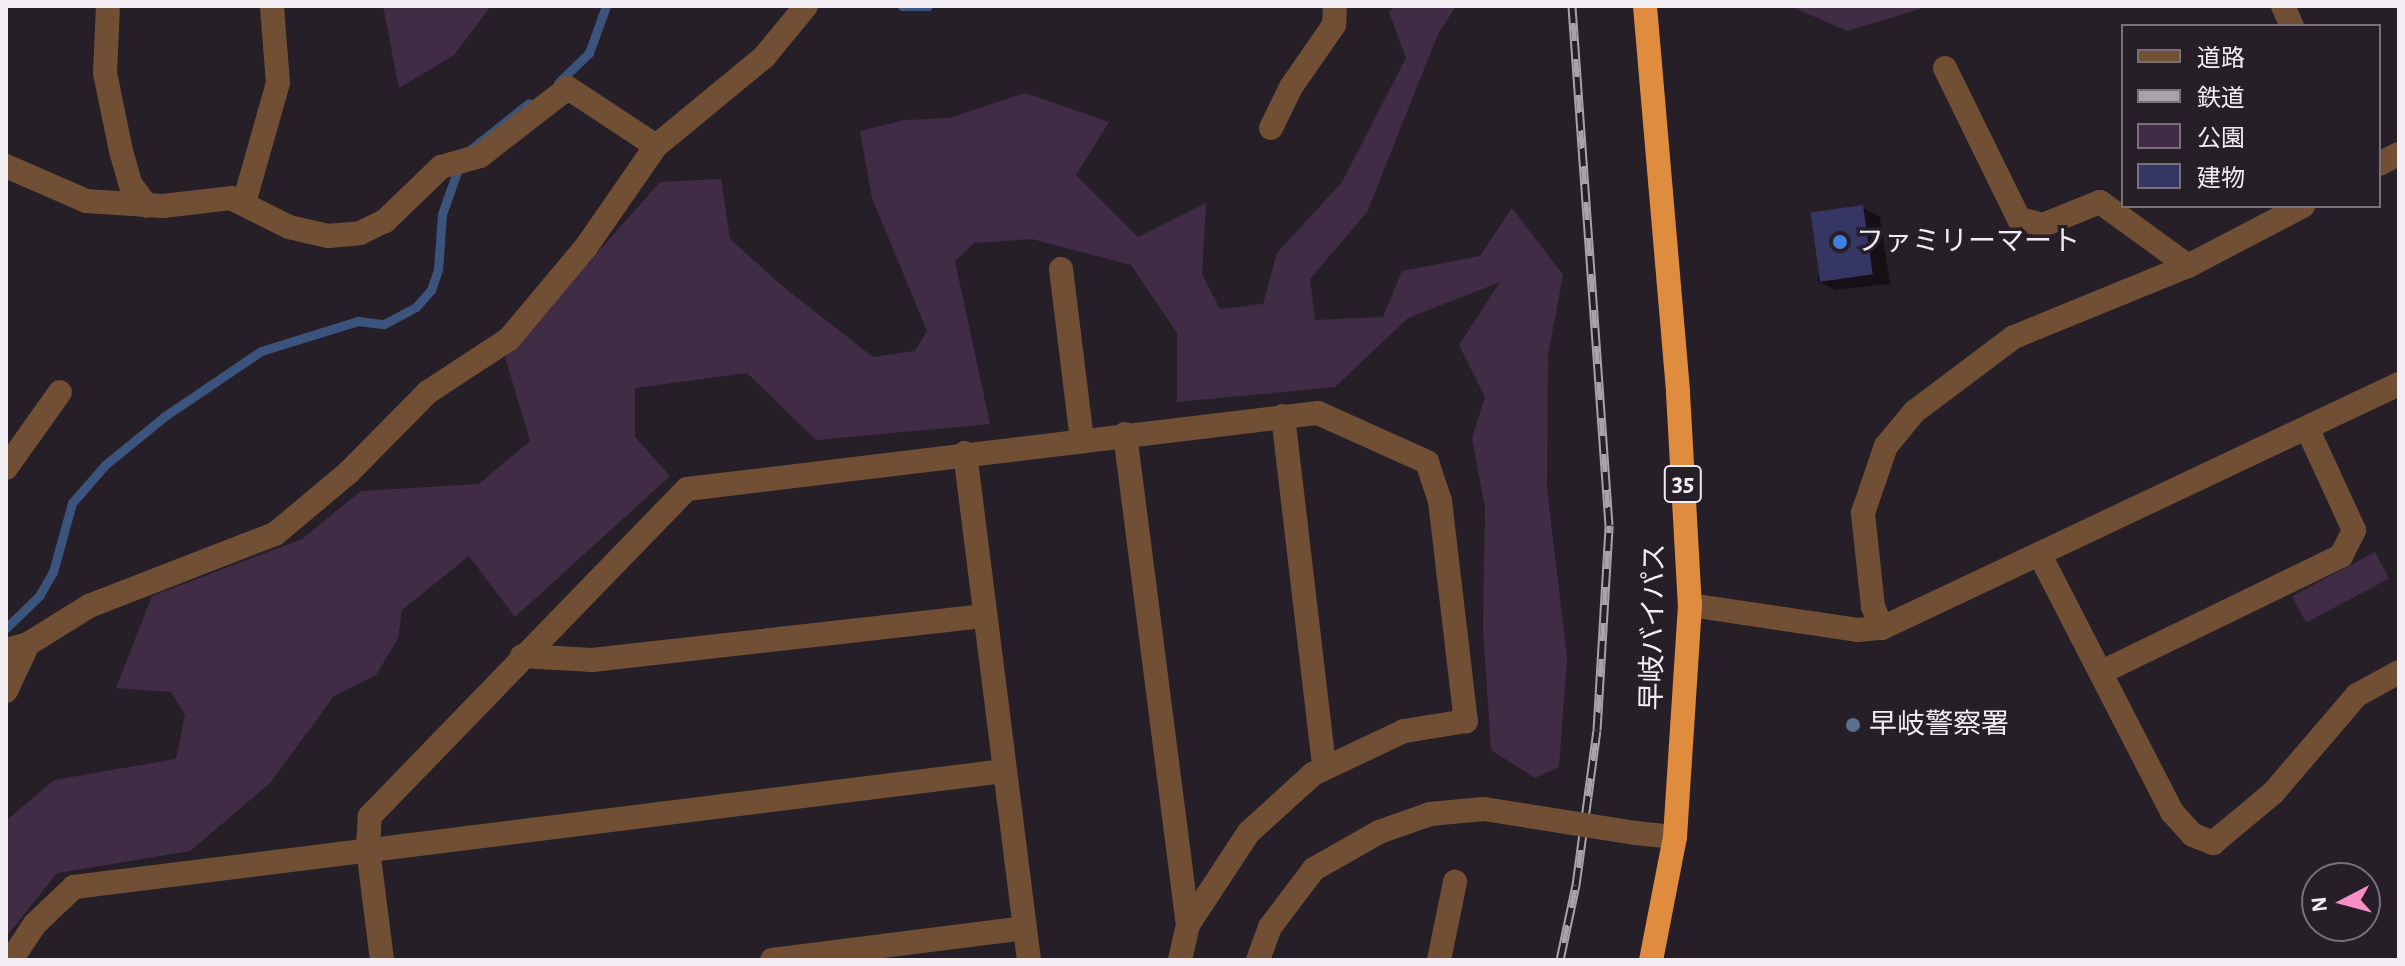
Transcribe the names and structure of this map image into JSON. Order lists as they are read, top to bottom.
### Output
{
  "streets": {
    "highway": ["35", "早岐バイパス"]
  },
  "places": ["ファミリーマート", "早岐警察署"],
  "legend": [
    "道路",
    "鉄道",
    "公園",
    "建物"
  ],
  "north": "left"
}
